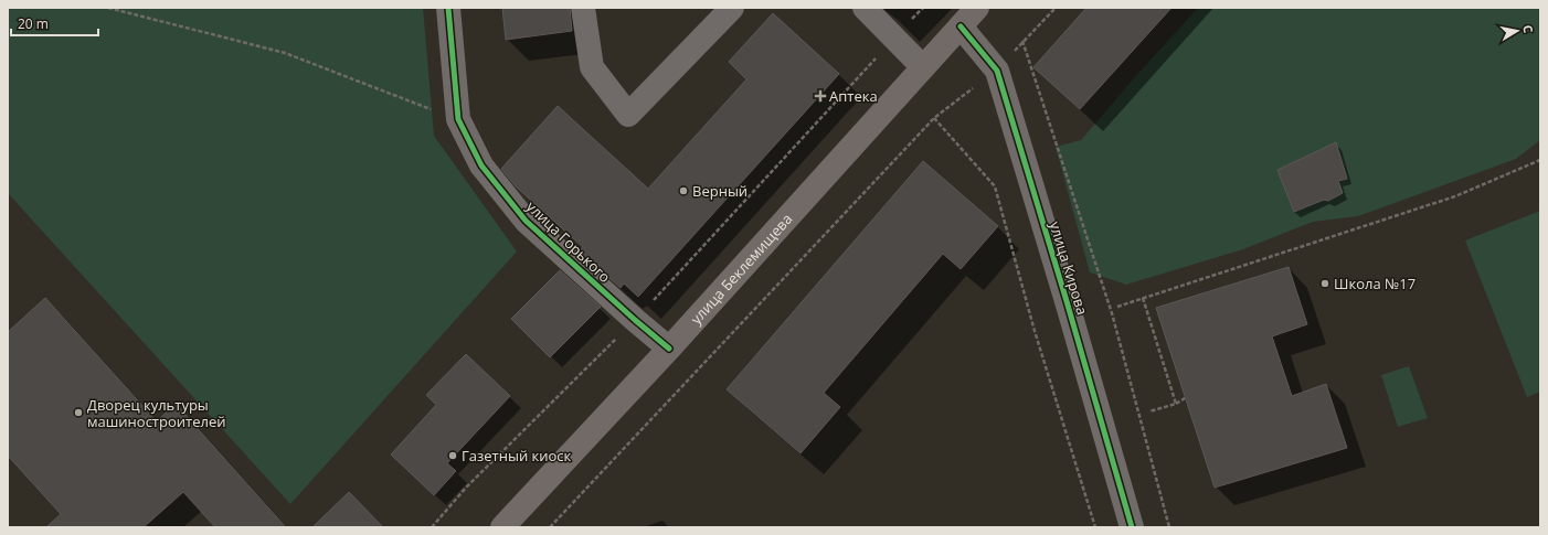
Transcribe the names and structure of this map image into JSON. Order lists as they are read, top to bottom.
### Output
{
  "streets": {
    "main road": ["улица Беклемищева"],
    "street": ["улица Горького", "улица Кирова"]
  },
  "crossings": [
    ["улица Горького", "улица Беклемищева"],
    ["улица Кирова", "улица Беклемищева"]
  ],
  "places": {
    "health": ["Аптека"],
    "other": [
      "Верный",
      "Школа №17",
      "Дворец культуры машиностроителей",
      "Газетный киоск"
    ]
  },
  "scale_bar": "20 m",
  "north": "right"
}
